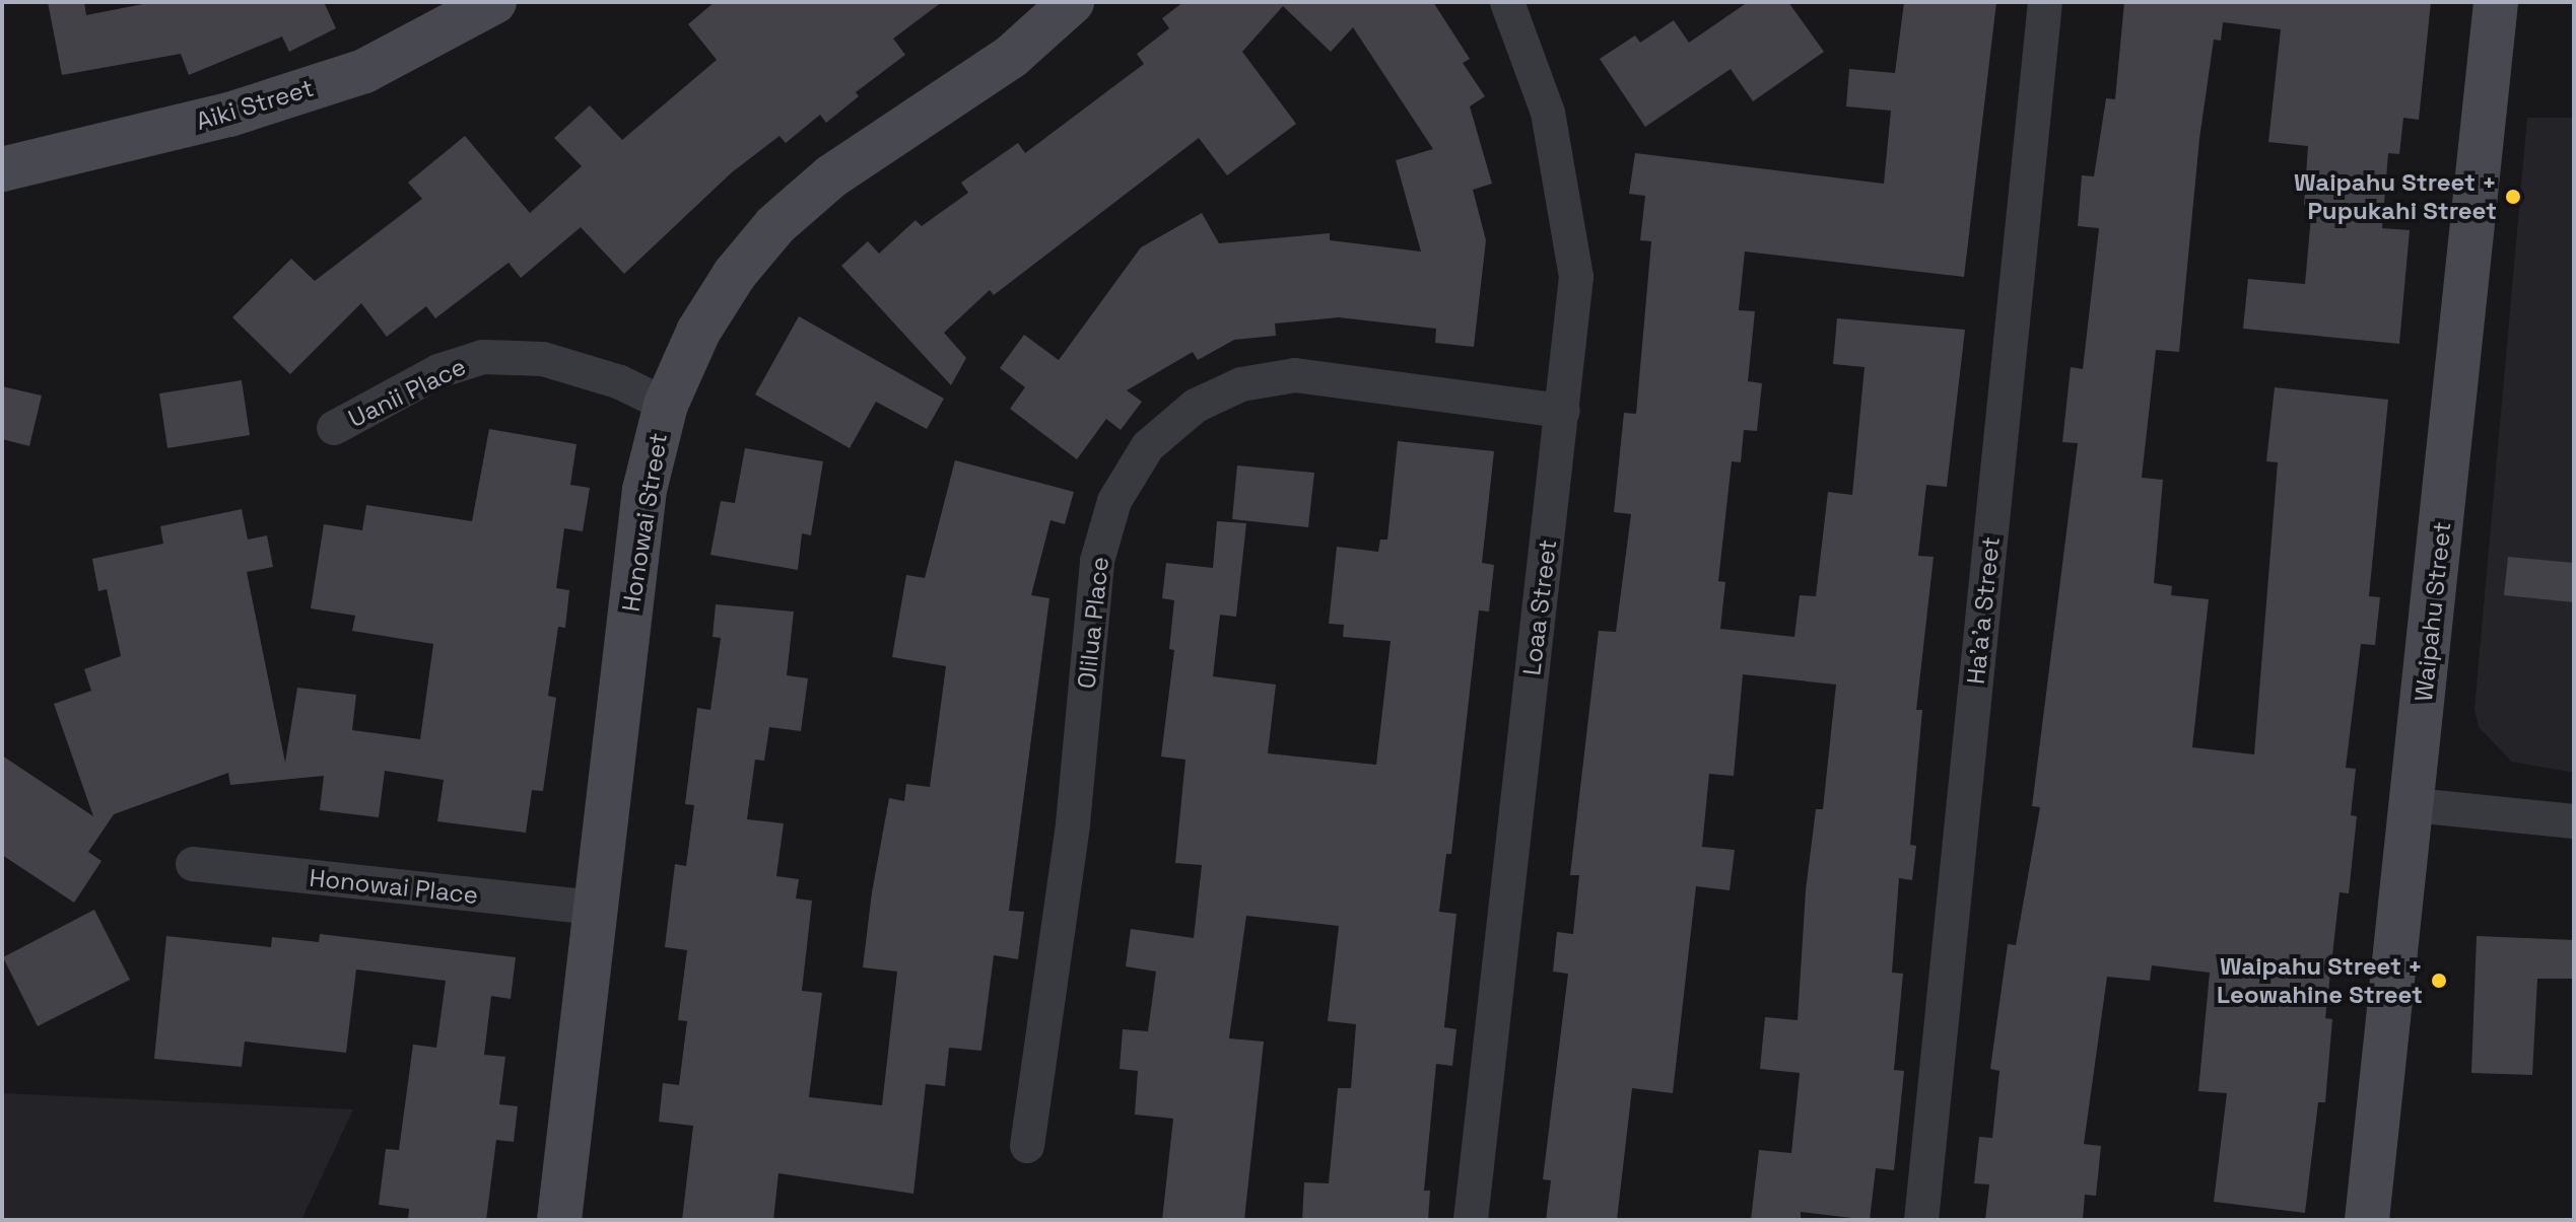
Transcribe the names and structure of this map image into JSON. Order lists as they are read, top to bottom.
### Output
{
  "streets": {
    "street": [
      "Aiki Street",
      "Uanii Place",
      "Honowai Street",
      "Loaa Street",
      "Ha'a'a Street",
      "Waipahu Street",
      "Olilua Place",
      "Honowai Place"
    ]
  },
  "crossings": [
    ["Uanii Place", "Honowai Street"],
    ["Honowai Street", "Honowai Place"],
    ["Loaa Street", "Olilua Place"]
  ],
  "places": ["Waipahu Street + Pupukahi Street", "Waipahu Street + Leowahine Street"]
}
